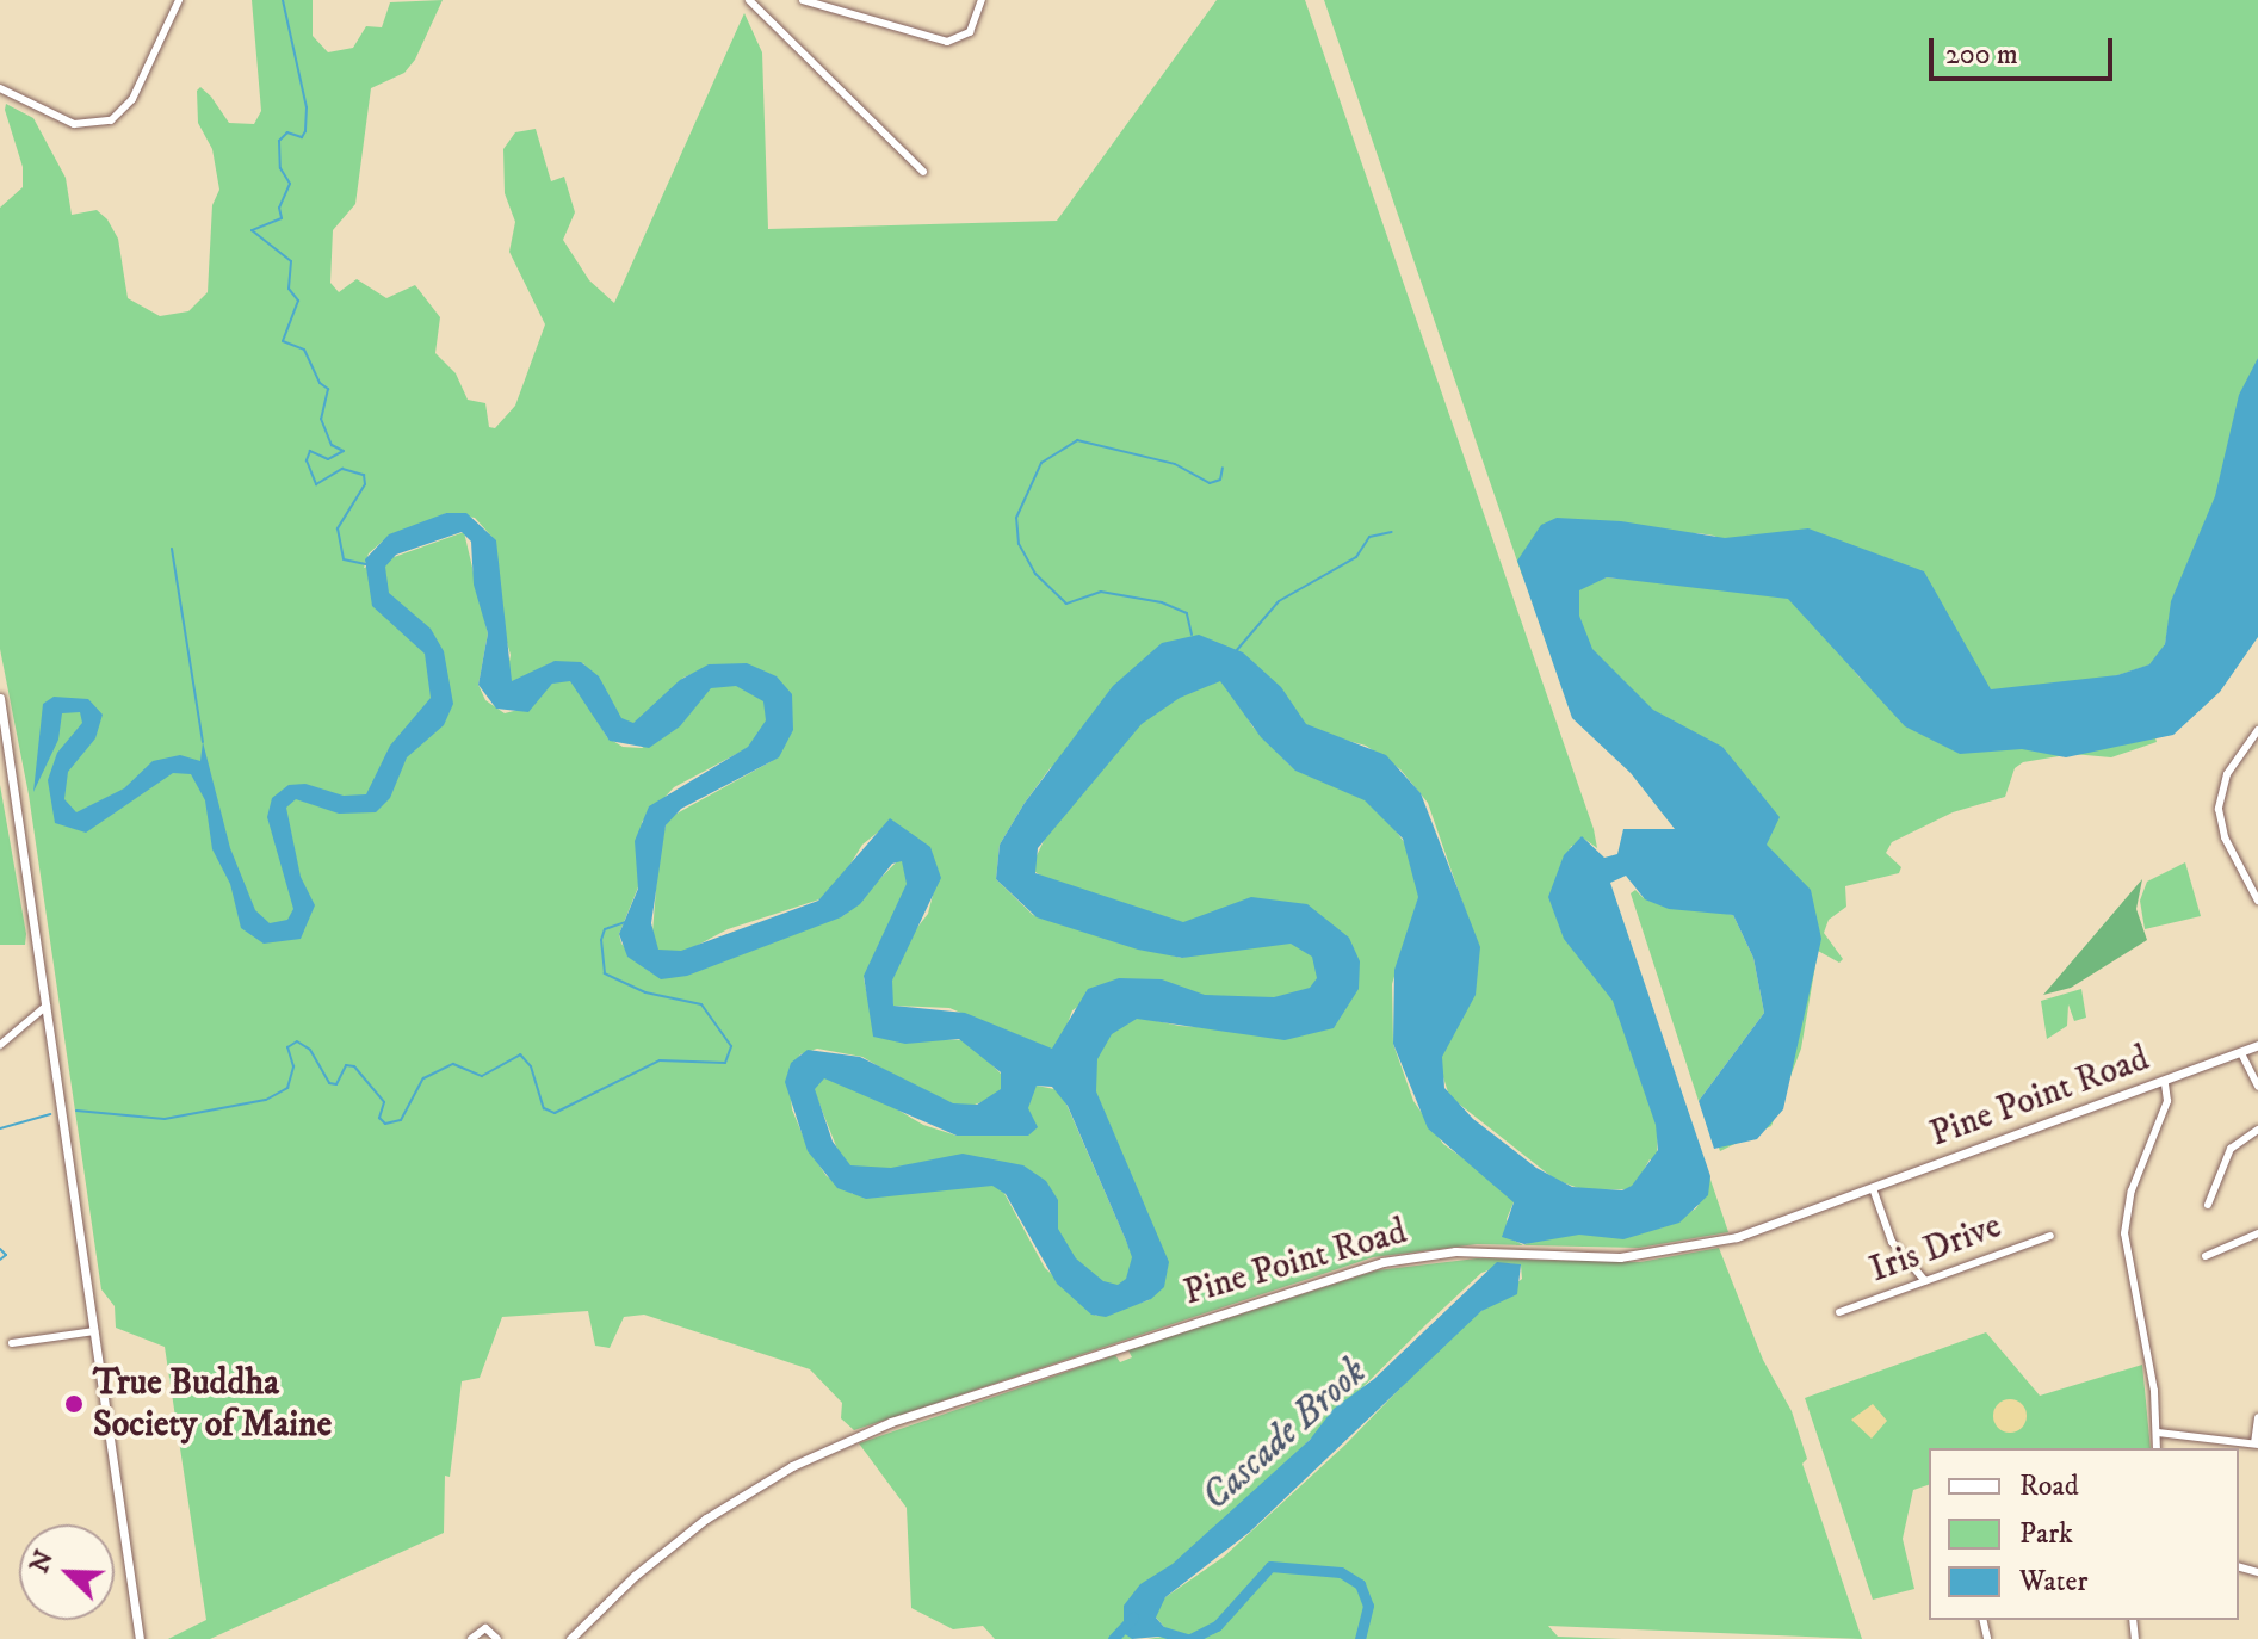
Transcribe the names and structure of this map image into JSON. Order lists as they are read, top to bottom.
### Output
{
  "streets": {
    "main road": ["Pine Point Road"],
    "street": ["Iris Drive"]
  },
  "water": ["Cascade Brook"],
  "places": ["True Buddha Society of Maine"],
  "legend": ["Road", "Park", "Water"],
  "scale_bar": "200 m",
  "north": "top left"
}
